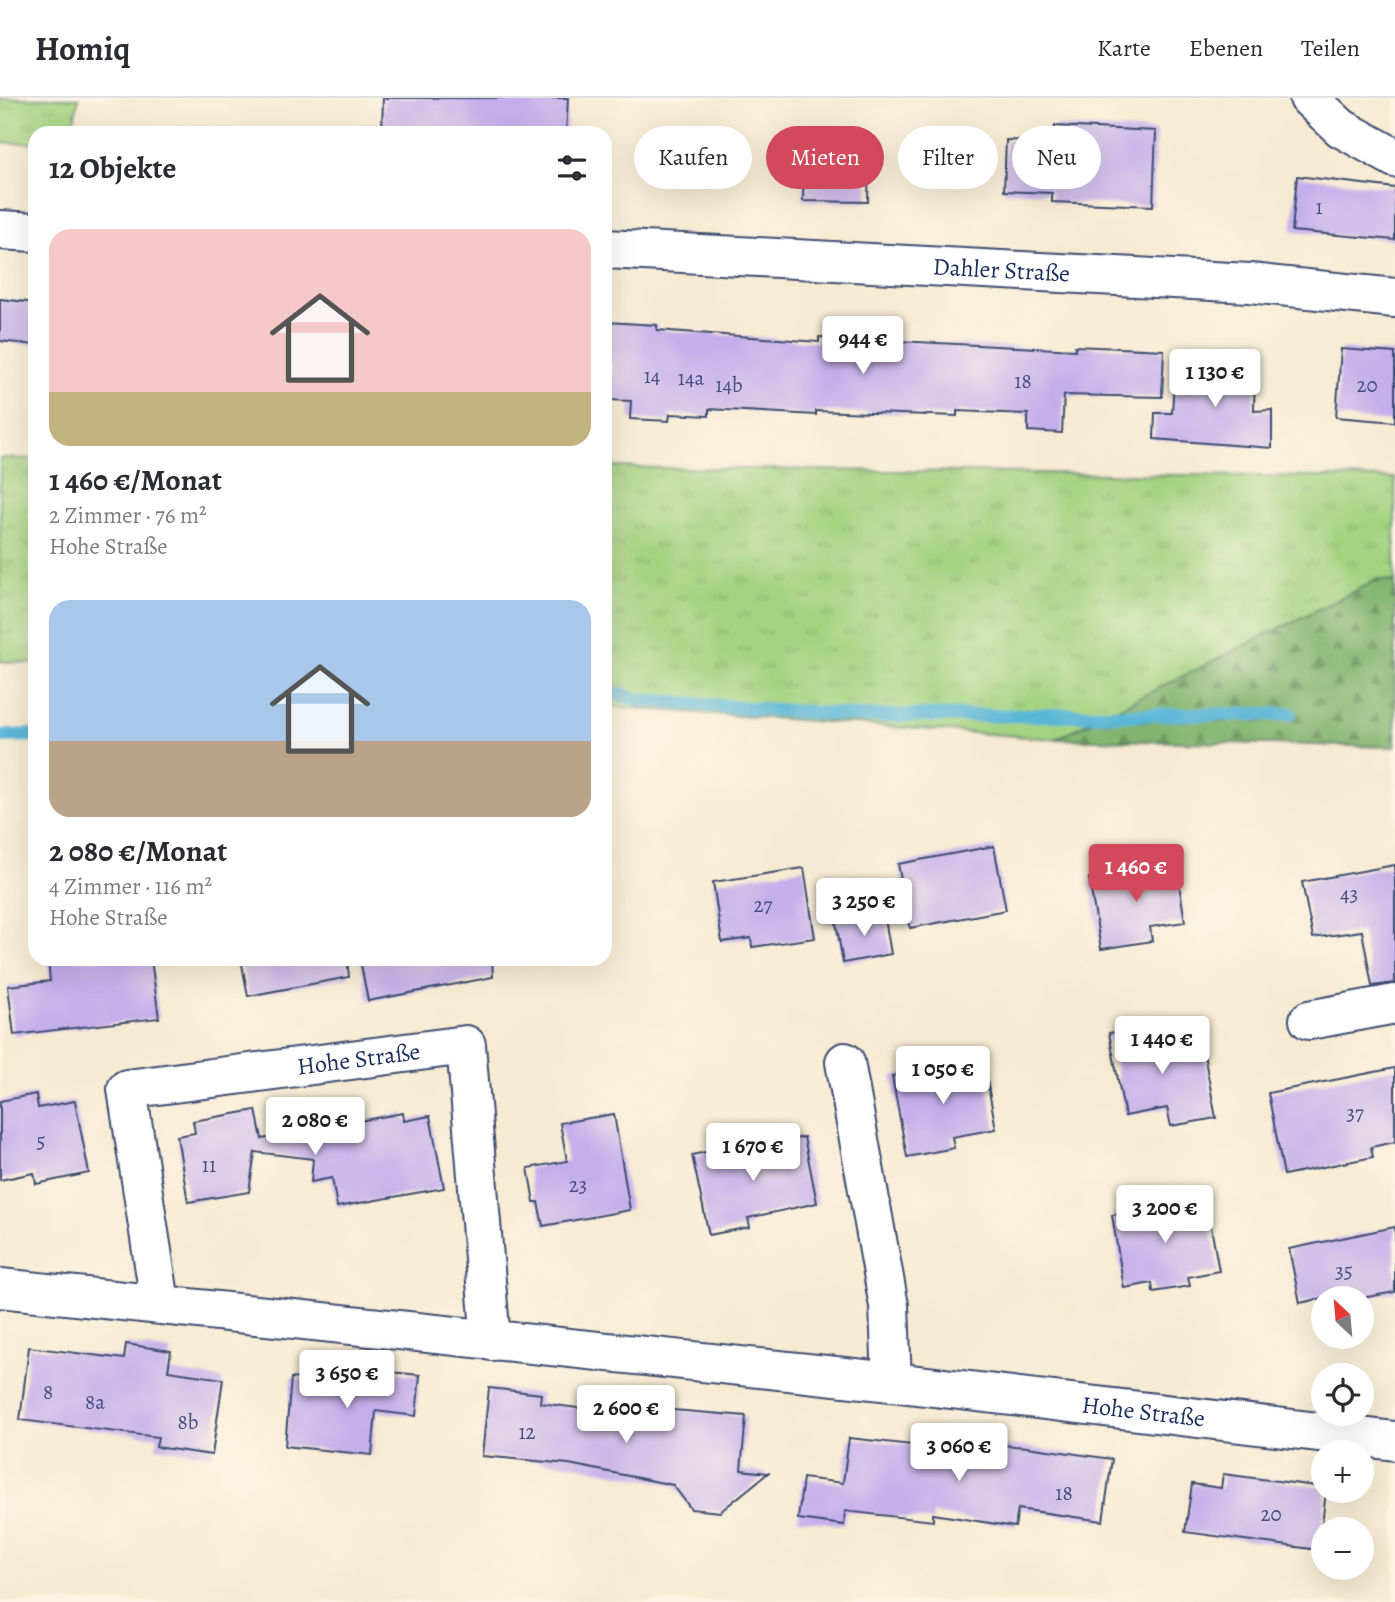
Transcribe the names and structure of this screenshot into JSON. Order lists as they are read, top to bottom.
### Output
{
  "streets": {
    "street": ["Dahler Straße", "Hohe Straße"]
  },
  "house_numbers": [
    "1",
    "14",
    "14a",
    "18",
    "14b",
    "20",
    "43",
    "27",
    "37",
    "5",
    "11",
    "23",
    "35",
    "8",
    "8a",
    "8b",
    "12",
    "18",
    "20"
  ],
  "north": "top left",
  "page": {
    "header": "Homiq",
    "nav": ["Karte", "Ebenen", "Teilen"],
    "chip": [
      "Kaufen",
      "Mieten",
      "Filter",
      "Neu"
    ],
    "heading": "12 Objekte",
    "list": [
      {
        "name": "1 460 €/Monat",
        "note": "2 Zimmer · 76 m² · Hohe Straße"
      },
      {
        "name": "2 080 €/Monat",
        "note": "4 Zimmer · 116 m² · Hohe Straße"
      }
    ],
    "price": [
      "944 €",
      "1 130 €",
      "1 460 €",
      "3 250 €",
      "1 440 €",
      "1 050 €",
      "2 080 €",
      "1 670 €",
      "3 200 €",
      "3 650 €",
      "2 600 €",
      "3 060 €"
    ],
    "map_buttons": ["+", "−"]
  }
}
